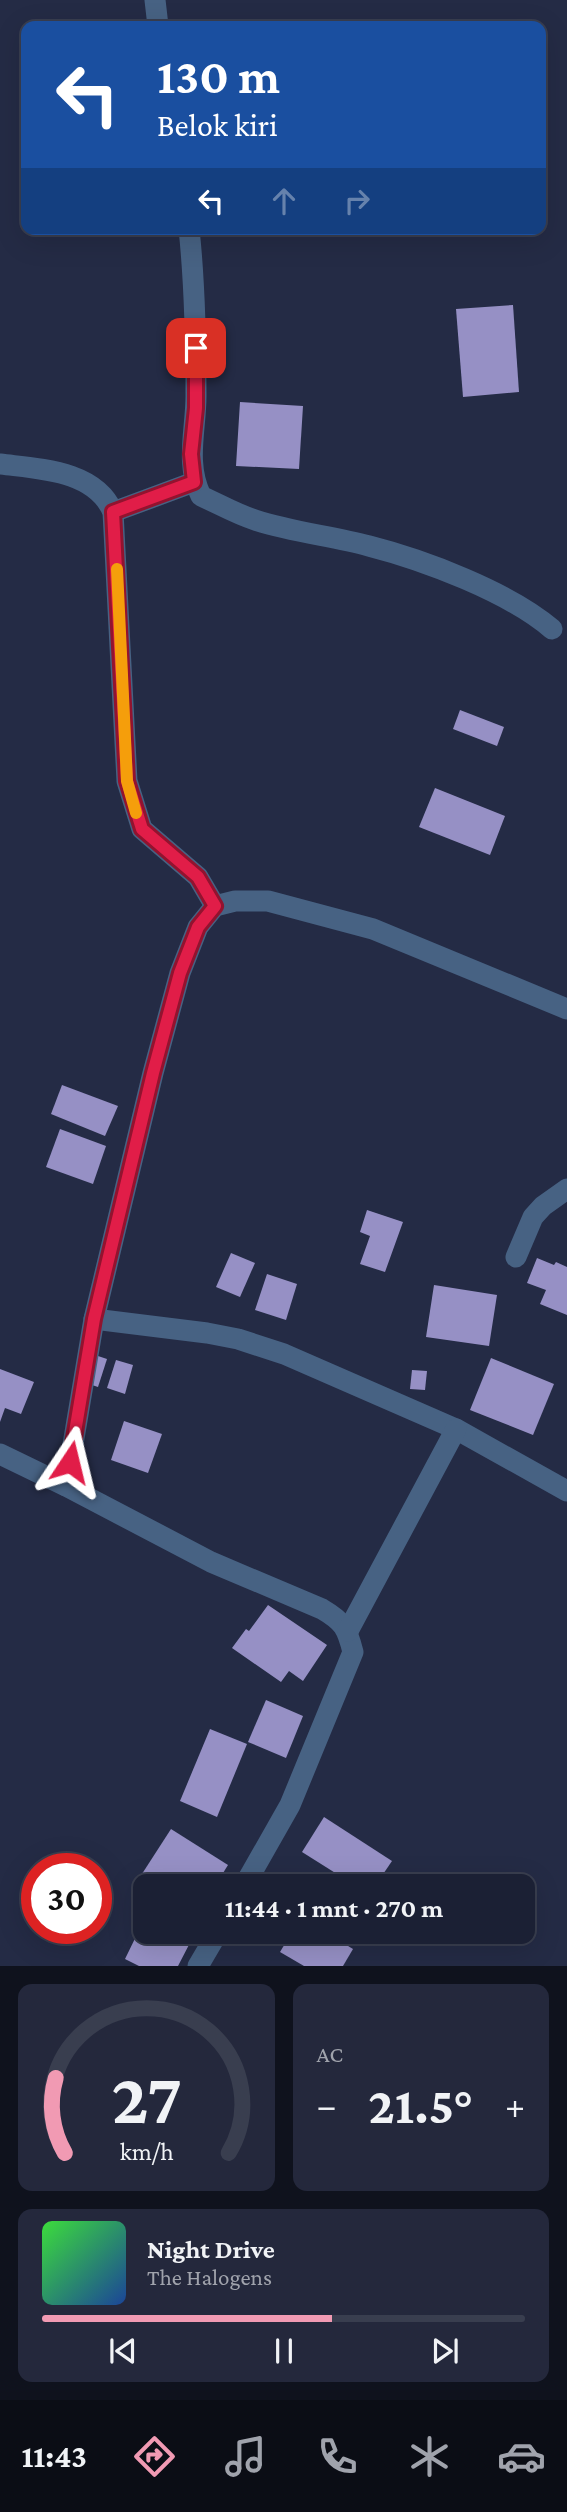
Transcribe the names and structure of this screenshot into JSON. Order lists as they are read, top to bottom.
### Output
{
  "page": {
    "turn": ["130 m", "Belok kiri"],
    "limit": "30",
    "trip": "11:44 · 1 mnt · 270 m",
    "tile": "AC",
    "heat": ["−", "21.5°", "+"],
    "song": ["Night Drive", "The Halogens"],
    "tabs": "11:43",
    "gauge": ["27", "km/h"]
  }
}
